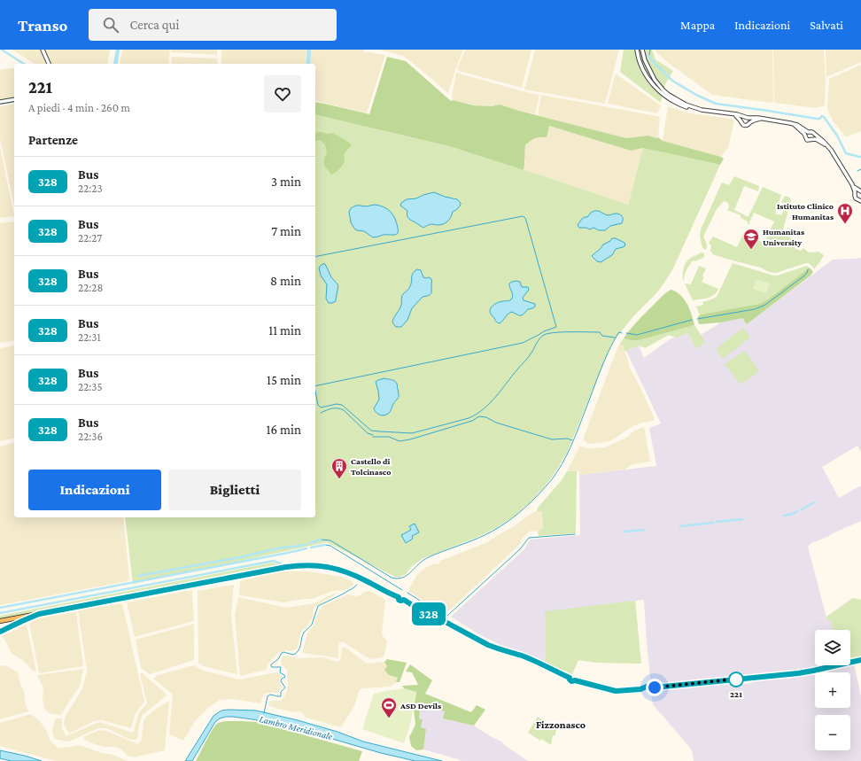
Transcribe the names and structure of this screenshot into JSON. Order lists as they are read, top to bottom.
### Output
{
  "districts": ["Fizzonasco"],
  "water": ["Lambro Meridionale"],
  "places": {
    "hospital": ["Istituto Clinico Humanitas"],
    "school or university": ["Humanitas University"],
    "building": ["Castello di Tolcinasco"],
    "other": ["221"],
    "sports": ["ASD Devils"]
  },
  "lines": ["bus line 328"],
  "page": {
    "header": "Transo",
    "search": "Cerca qui",
    "nav": ["Mappa", "Indicazioni", "Salvati"],
    "on_map": "328",
    "heading": [
      ["221", "A piedi · 4 min · 260 m"],
      "Partenze"
    ],
    "list": [
      {
        "mark": "328",
        "name": "Bus",
        "note": "22:23",
        "value": "3 min"
      },
      {
        "mark": "328",
        "name": "Bus",
        "note": "22:27",
        "value": "7 min"
      },
      {
        "mark": "328",
        "name": "Bus",
        "note": "22:28",
        "value": "8 min"
      },
      {
        "mark": "328",
        "name": "Bus",
        "note": "22:31",
        "value": "11 min"
      },
      {
        "mark": "328",
        "name": "Bus",
        "note": "22:35",
        "value": "15 min"
      },
      {
        "mark": "328",
        "name": "Bus",
        "note": "22:36",
        "value": "16 min"
      }
    ],
    "buttons": ["Indicazioni", "Biglietti"],
    "map_buttons": ["+", "−"]
  }
}
